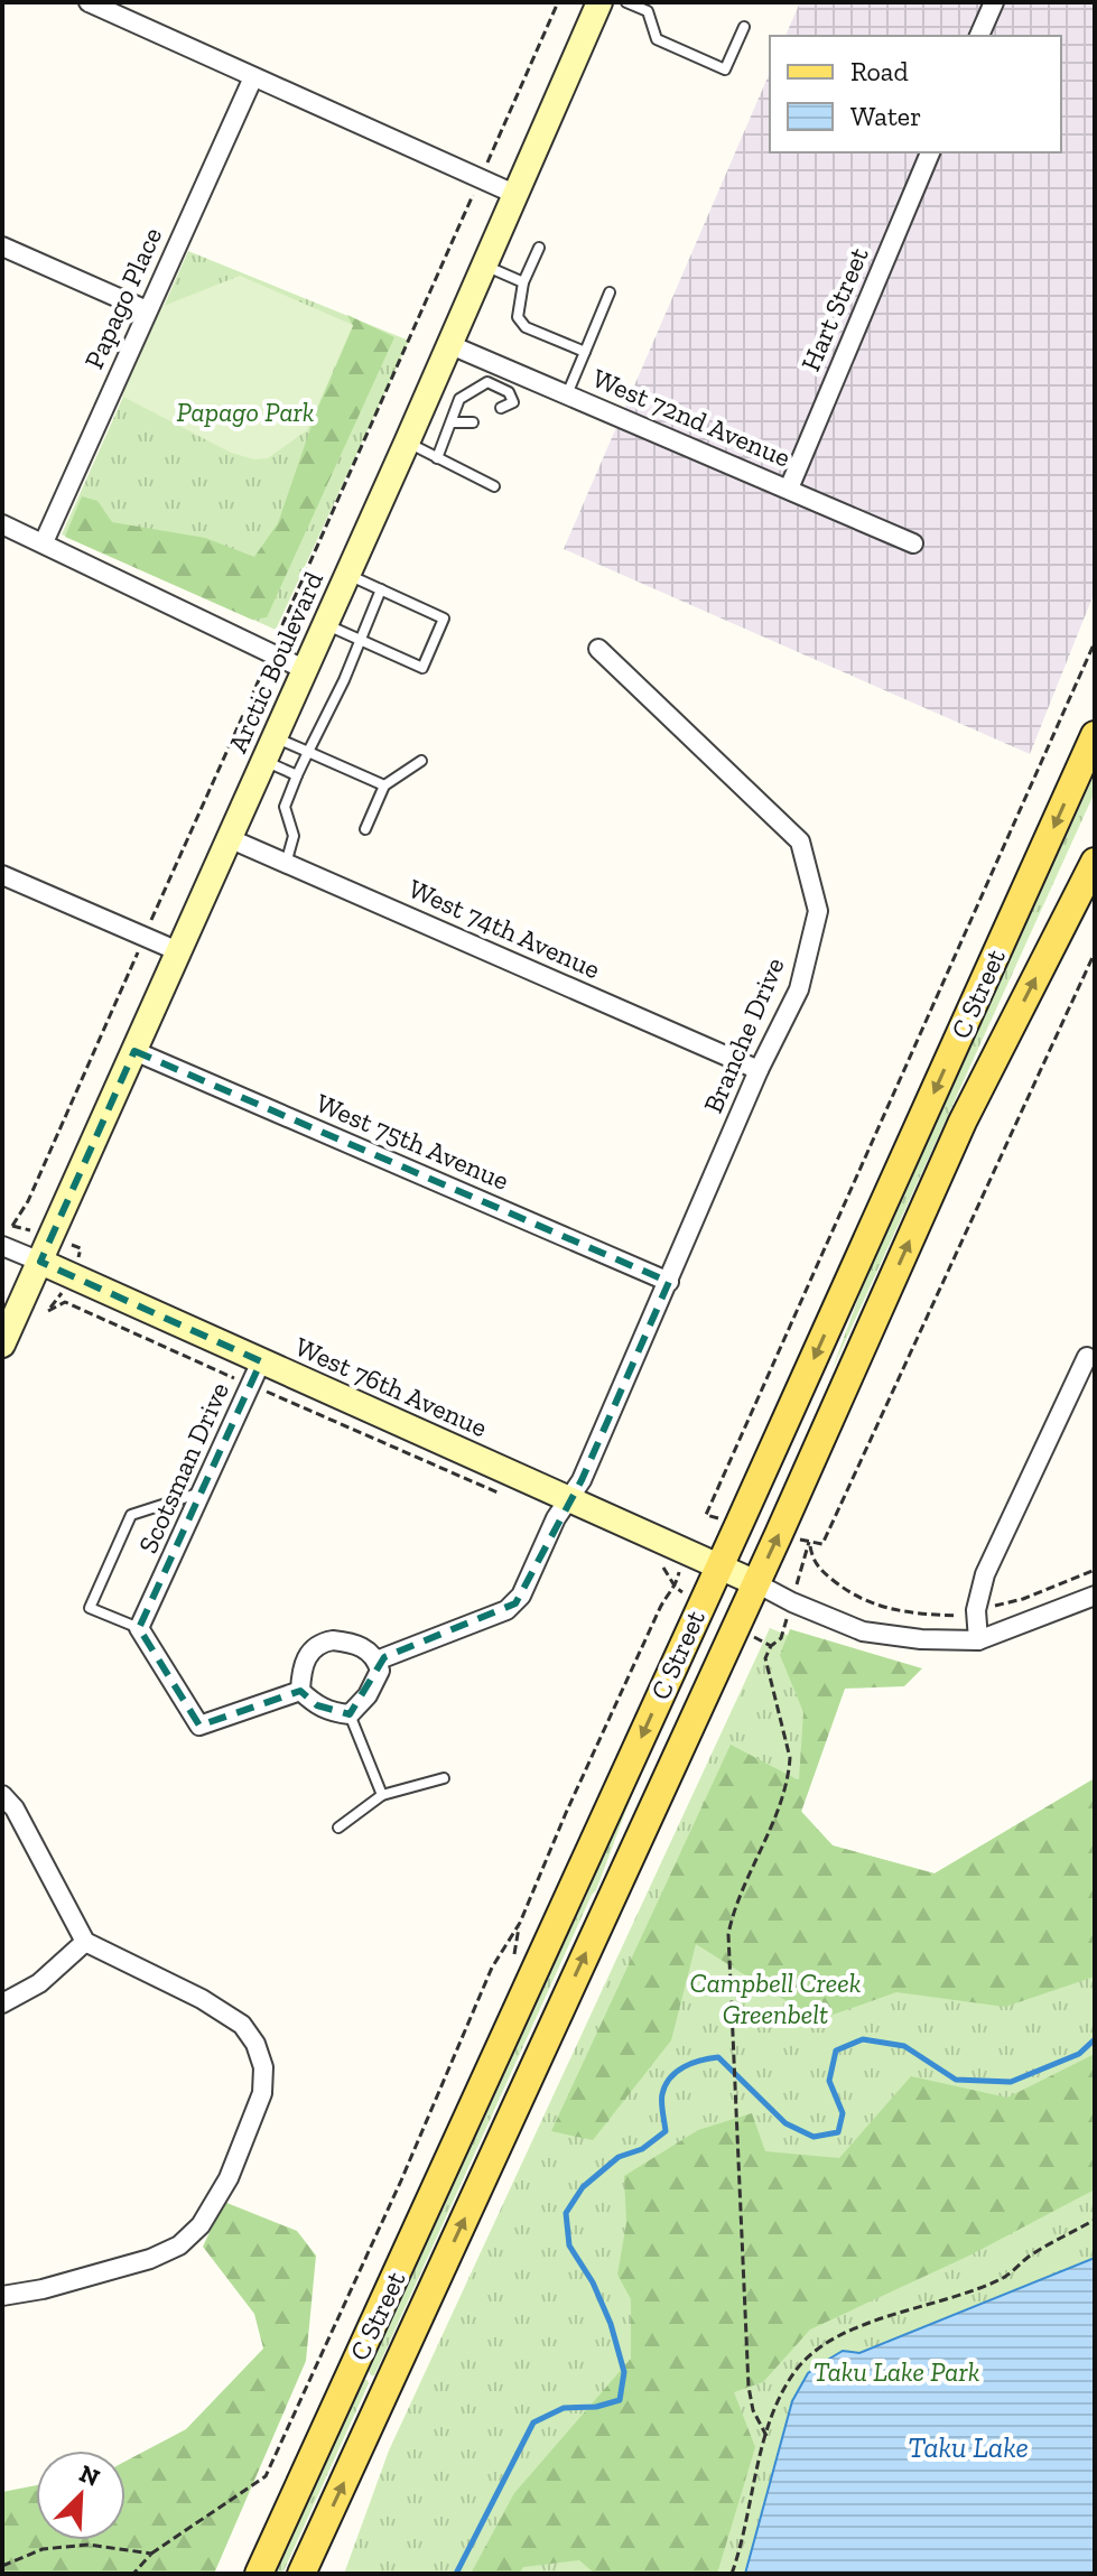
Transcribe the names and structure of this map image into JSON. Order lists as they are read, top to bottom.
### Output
{
  "streets": {
    "main road": ["Arctic Boulevard", "C Street", "West 76th Avenue"],
    "street": [
      "Papago Place",
      "Hart Street",
      "West 72nd Avenue",
      "West 74th Avenue",
      "Branche Drive",
      "West 75th Avenue",
      "Scotsman Drive"
    ]
  },
  "crossings": [
    ["Hart Street", "West 72nd Avenue"],
    ["West 72nd Avenue", "Arctic Boulevard"],
    ["Arctic Boulevard", "West 74th Avenue"],
    ["Arctic Boulevard", "West 75th Avenue"],
    ["Arctic Boulevard", "West 76th Avenue"],
    ["West 74th Avenue", "Branche Drive"],
    ["C Street", "West 76th Avenue"],
    ["Branche Drive", "West 75th Avenue"],
    ["Branche Drive", "West 76th Avenue"],
    ["West 76th Avenue", "Scotsman Drive"]
  ],
  "water": ["Taku Lake"],
  "parks": ["Papago Park", "Campbell Creek Greenbelt", "Taku Lake Park"],
  "legend": ["Road", "Water"],
  "north": "top right"
}
